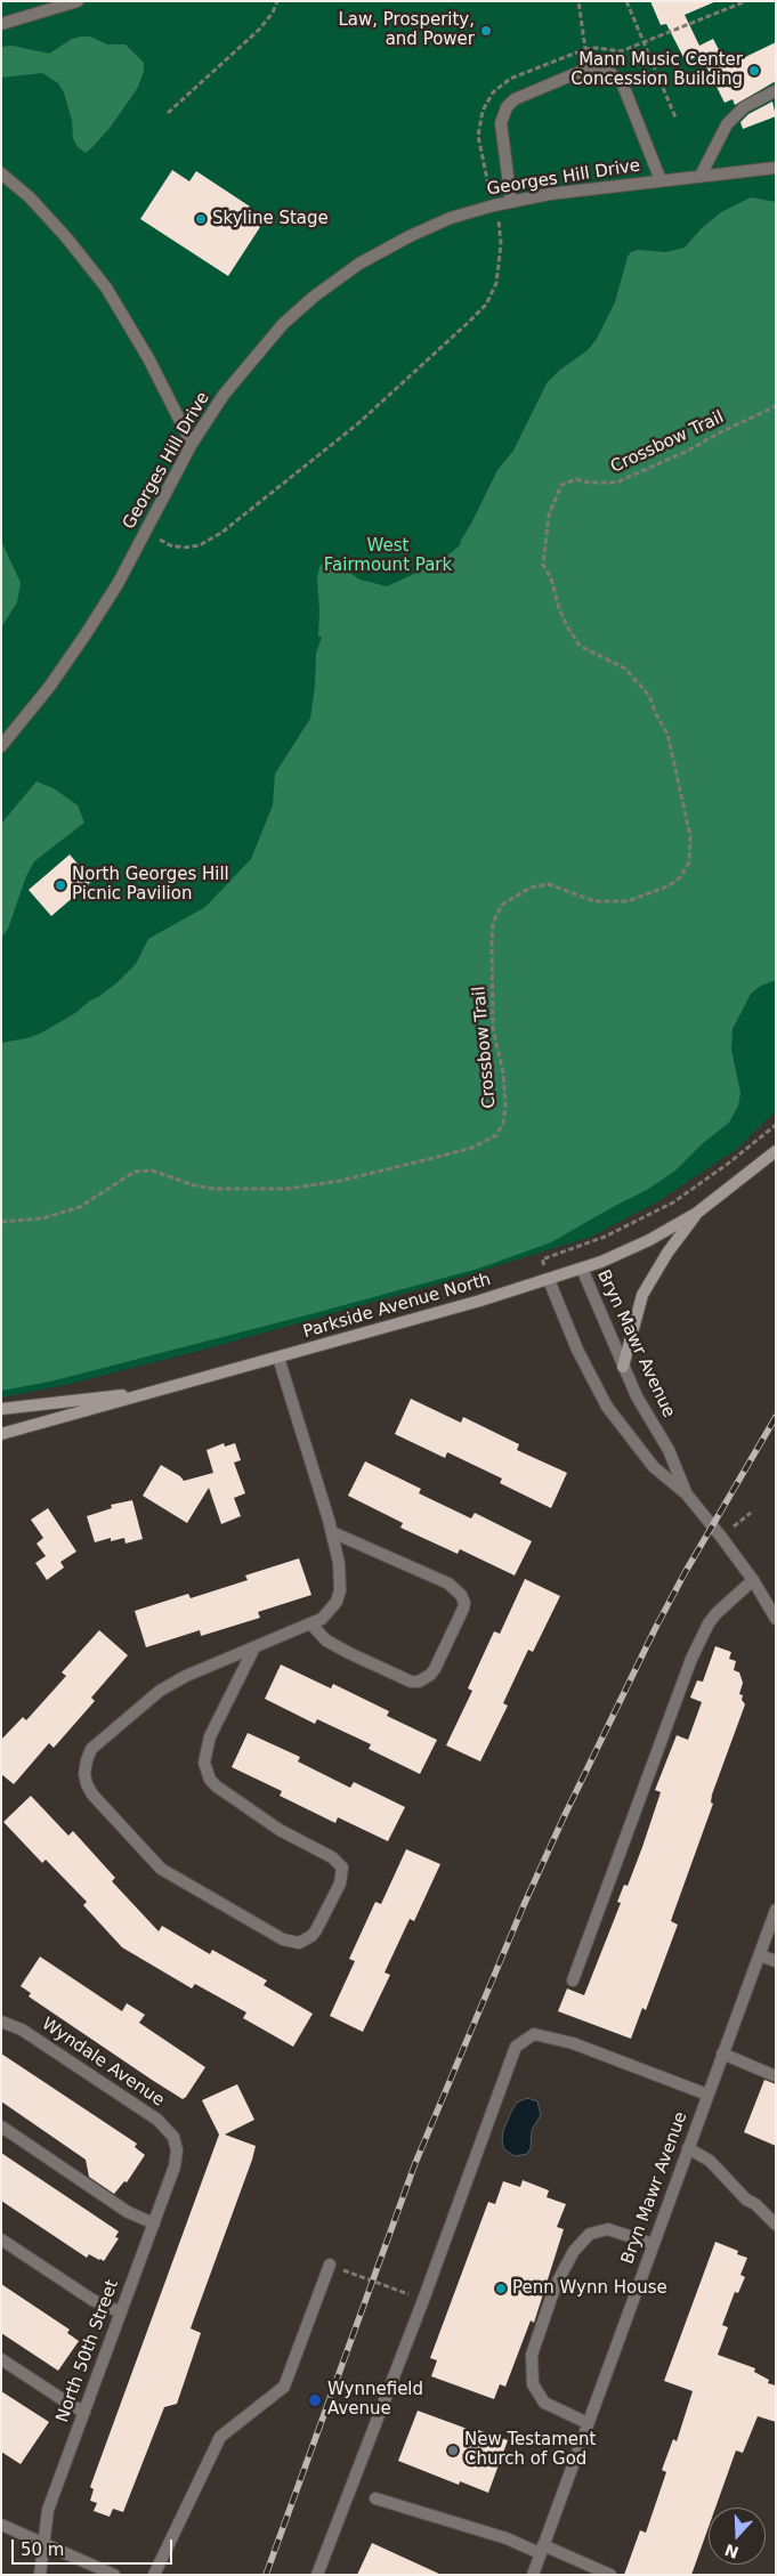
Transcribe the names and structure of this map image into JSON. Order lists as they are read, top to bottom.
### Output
{
  "streets": {
    "main road": ["Parkside Avenue North"],
    "street": [
      "Georges Hill Drive",
      "Bryn Mawr Avenue",
      "Wyndale Avenue",
      "North 50th Street"
    ],
    "path": ["Crossbow Trail"]
  },
  "crossings": [
    ["Parkside Avenue North", "Bryn Mawr Avenue"],
    ["Wyndale Avenue", "North 50th Street"]
  ],
  "parks": ["West Fairmount Park"],
  "places": [
    "Law, Prosperity, and Power",
    "Mann Music Center Concession Building",
    "Skyline Stage",
    "North Georges Hill Picnic Pavilion",
    "Penn Wynn House",
    "Wynnefield Avenue",
    "New Testament Church of God"
  ],
  "scale_bar": "50 m",
  "north": "bottom"
}
